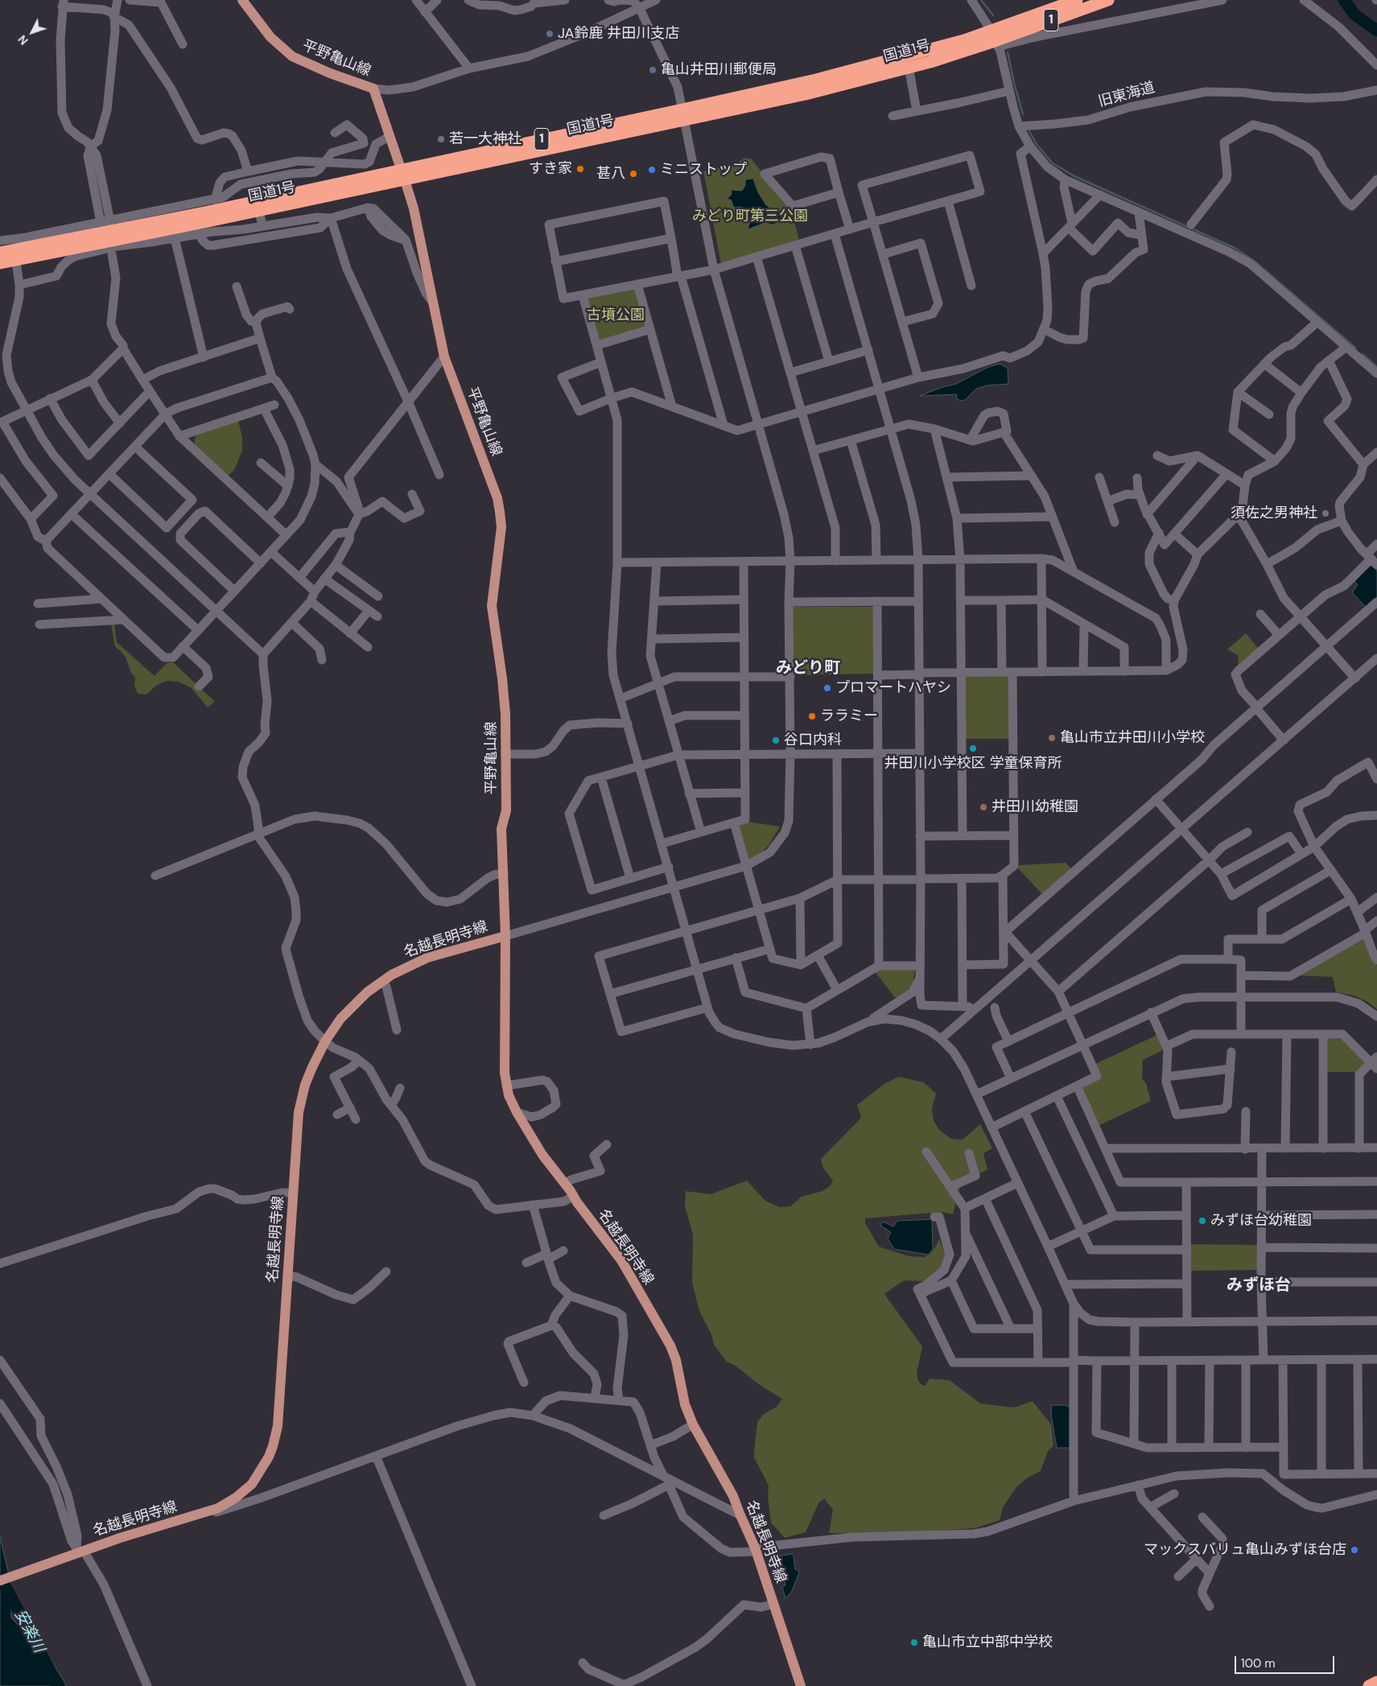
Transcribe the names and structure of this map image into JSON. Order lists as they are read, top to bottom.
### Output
{
  "streets": {
    "highway": ["1", "国道1号"],
    "main road": ["平野亀山線", "名越長明寺線"],
    "street": ["旧東海道"]
  },
  "crossings": [
    ["国道1号", "平野亀山線"],
    ["平野亀山線", "名越長明寺線"]
  ],
  "districts": ["みどり町", "みずほ台"],
  "water": ["安楽川"],
  "parks": ["みどり町第三公園", "古墳公園"],
  "places": [
    "JA鈴鹿 井田川支店",
    "亀山井田川郵便局",
    "若一大神社",
    "すき家",
    "ミニストップ",
    "甚八",
    "須佐之男神社",
    "プロマートハヤシ",
    "ララミー",
    "亀山市立井田川小学校",
    "谷口内科",
    "井田川小学校区 学童保育所",
    "井田川幼稚園",
    "みずほ台幼稚園",
    "マックスバリュ亀山みずほ台店",
    "亀山市立中部中学校"
  ],
  "scale_bar": "100 m",
  "north": "bottom left"
}
